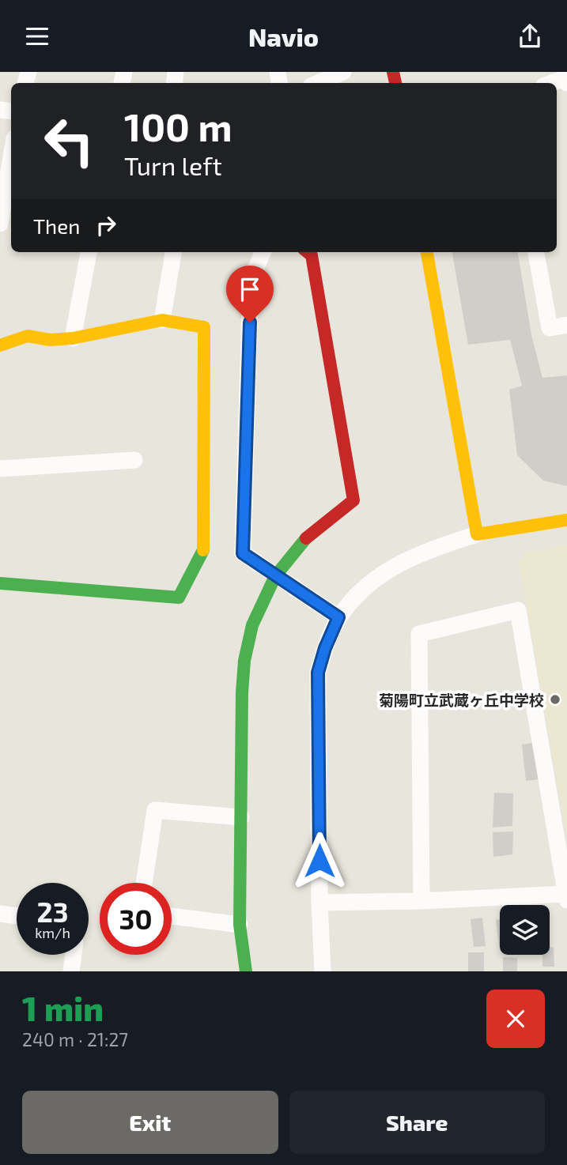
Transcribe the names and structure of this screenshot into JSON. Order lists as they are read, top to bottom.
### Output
{
  "places": ["菊陽町立武蔵ヶ丘中学校"],
  "page": {
    "header": "Navio",
    "turn": ["100 m", "Turn left"],
    "then": "Then",
    "speed": "23 km/h",
    "limit": "30",
    "heading": ["1 min", "240 m · 21:27"],
    "buttons": ["Exit", "Share"]
  }
}
